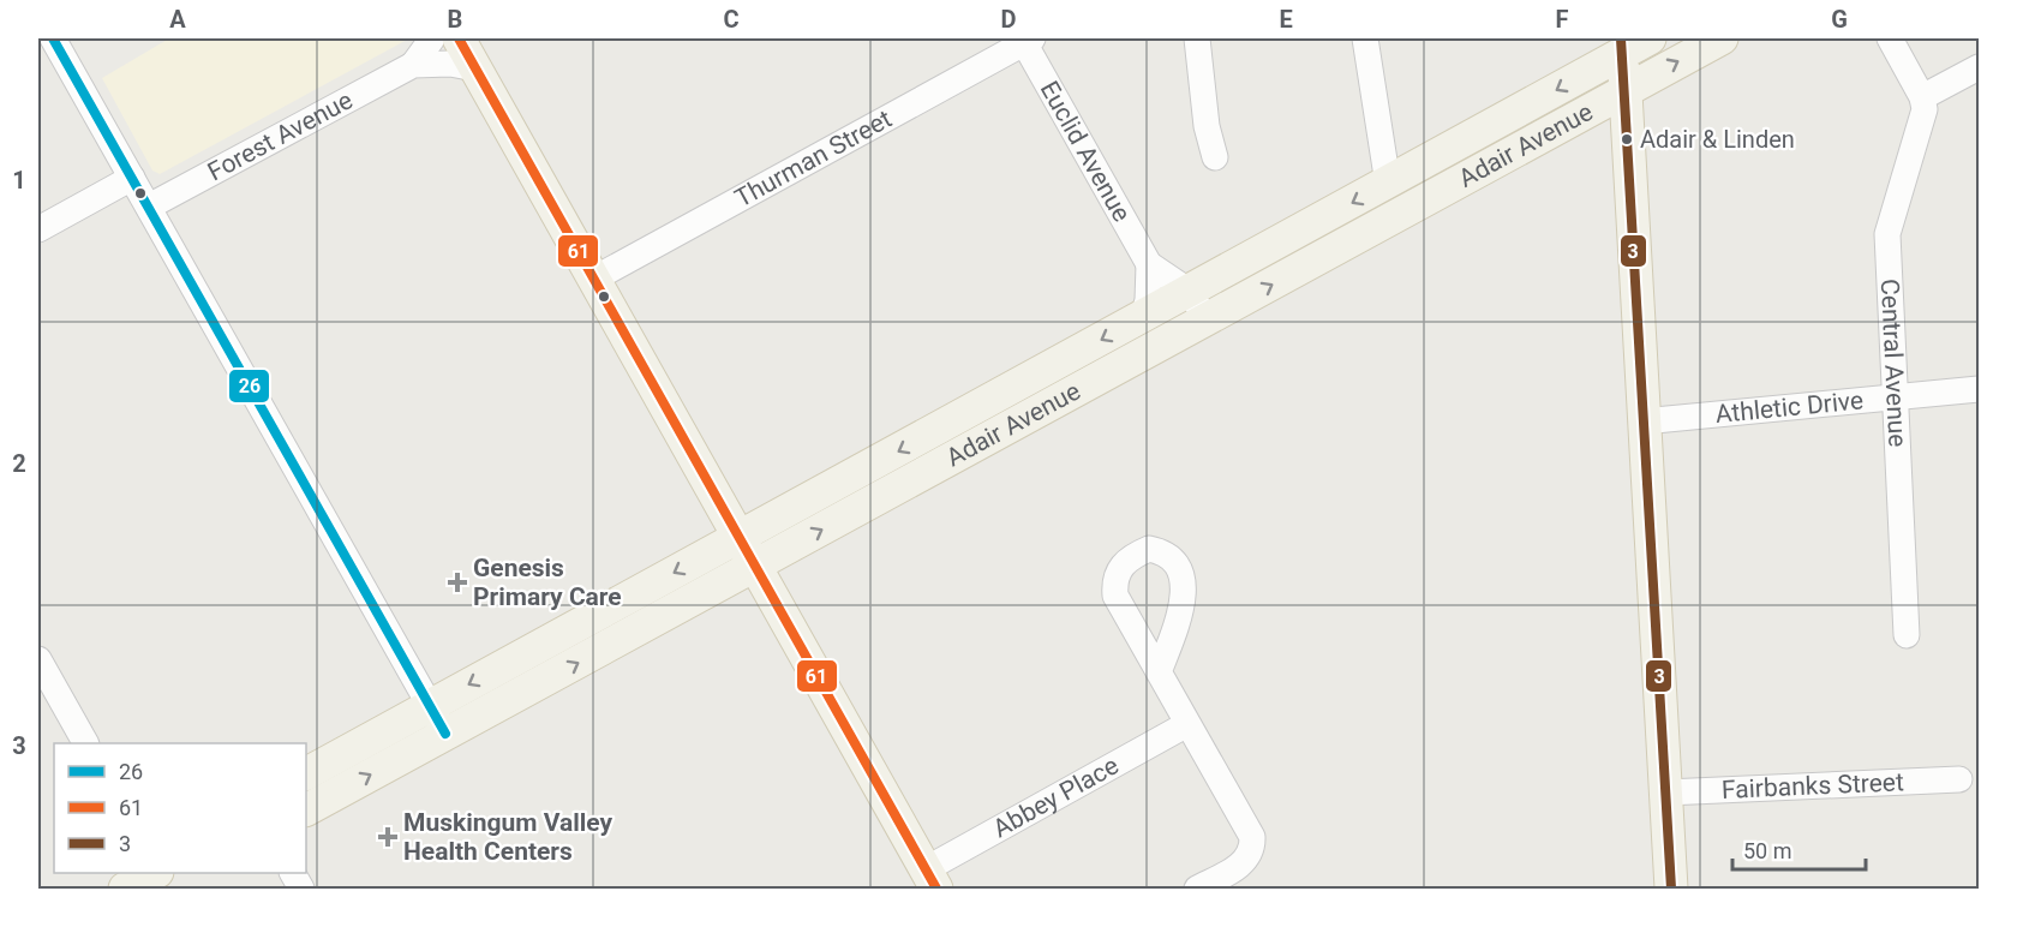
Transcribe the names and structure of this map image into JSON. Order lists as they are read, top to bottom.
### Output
{
  "streets": {
    "main road": ["Adair Avenue"],
    "street": [
      "Forest Avenue",
      "Euclid Avenue",
      "Thurman Street",
      "Central Avenue",
      "Athletic Drive",
      "Fairbanks Street",
      "Abbey Place"
    ]
  },
  "crossings": [
    ["Adair Avenue", "Euclid Avenue"],
    ["Euclid Avenue", "Thurman Street"],
    ["Central Avenue", "Athletic Drive"]
  ],
  "places": {
    "other": ["Adair & Linden"],
    "health": ["Genesis Primary Care", "Muskingum Valley Health Centers"]
  },
  "lines": ["transit line 26", "transit line 61", "transit line 3"],
  "legend": ["26", "61", "3"],
  "scale_bar": "50 m",
  "grid": {
    "columns": [
      "A",
      "B",
      "C",
      "D",
      "E",
      "F",
      "G"
    ],
    "rows": ["1", "2", "3"]
  }
}
